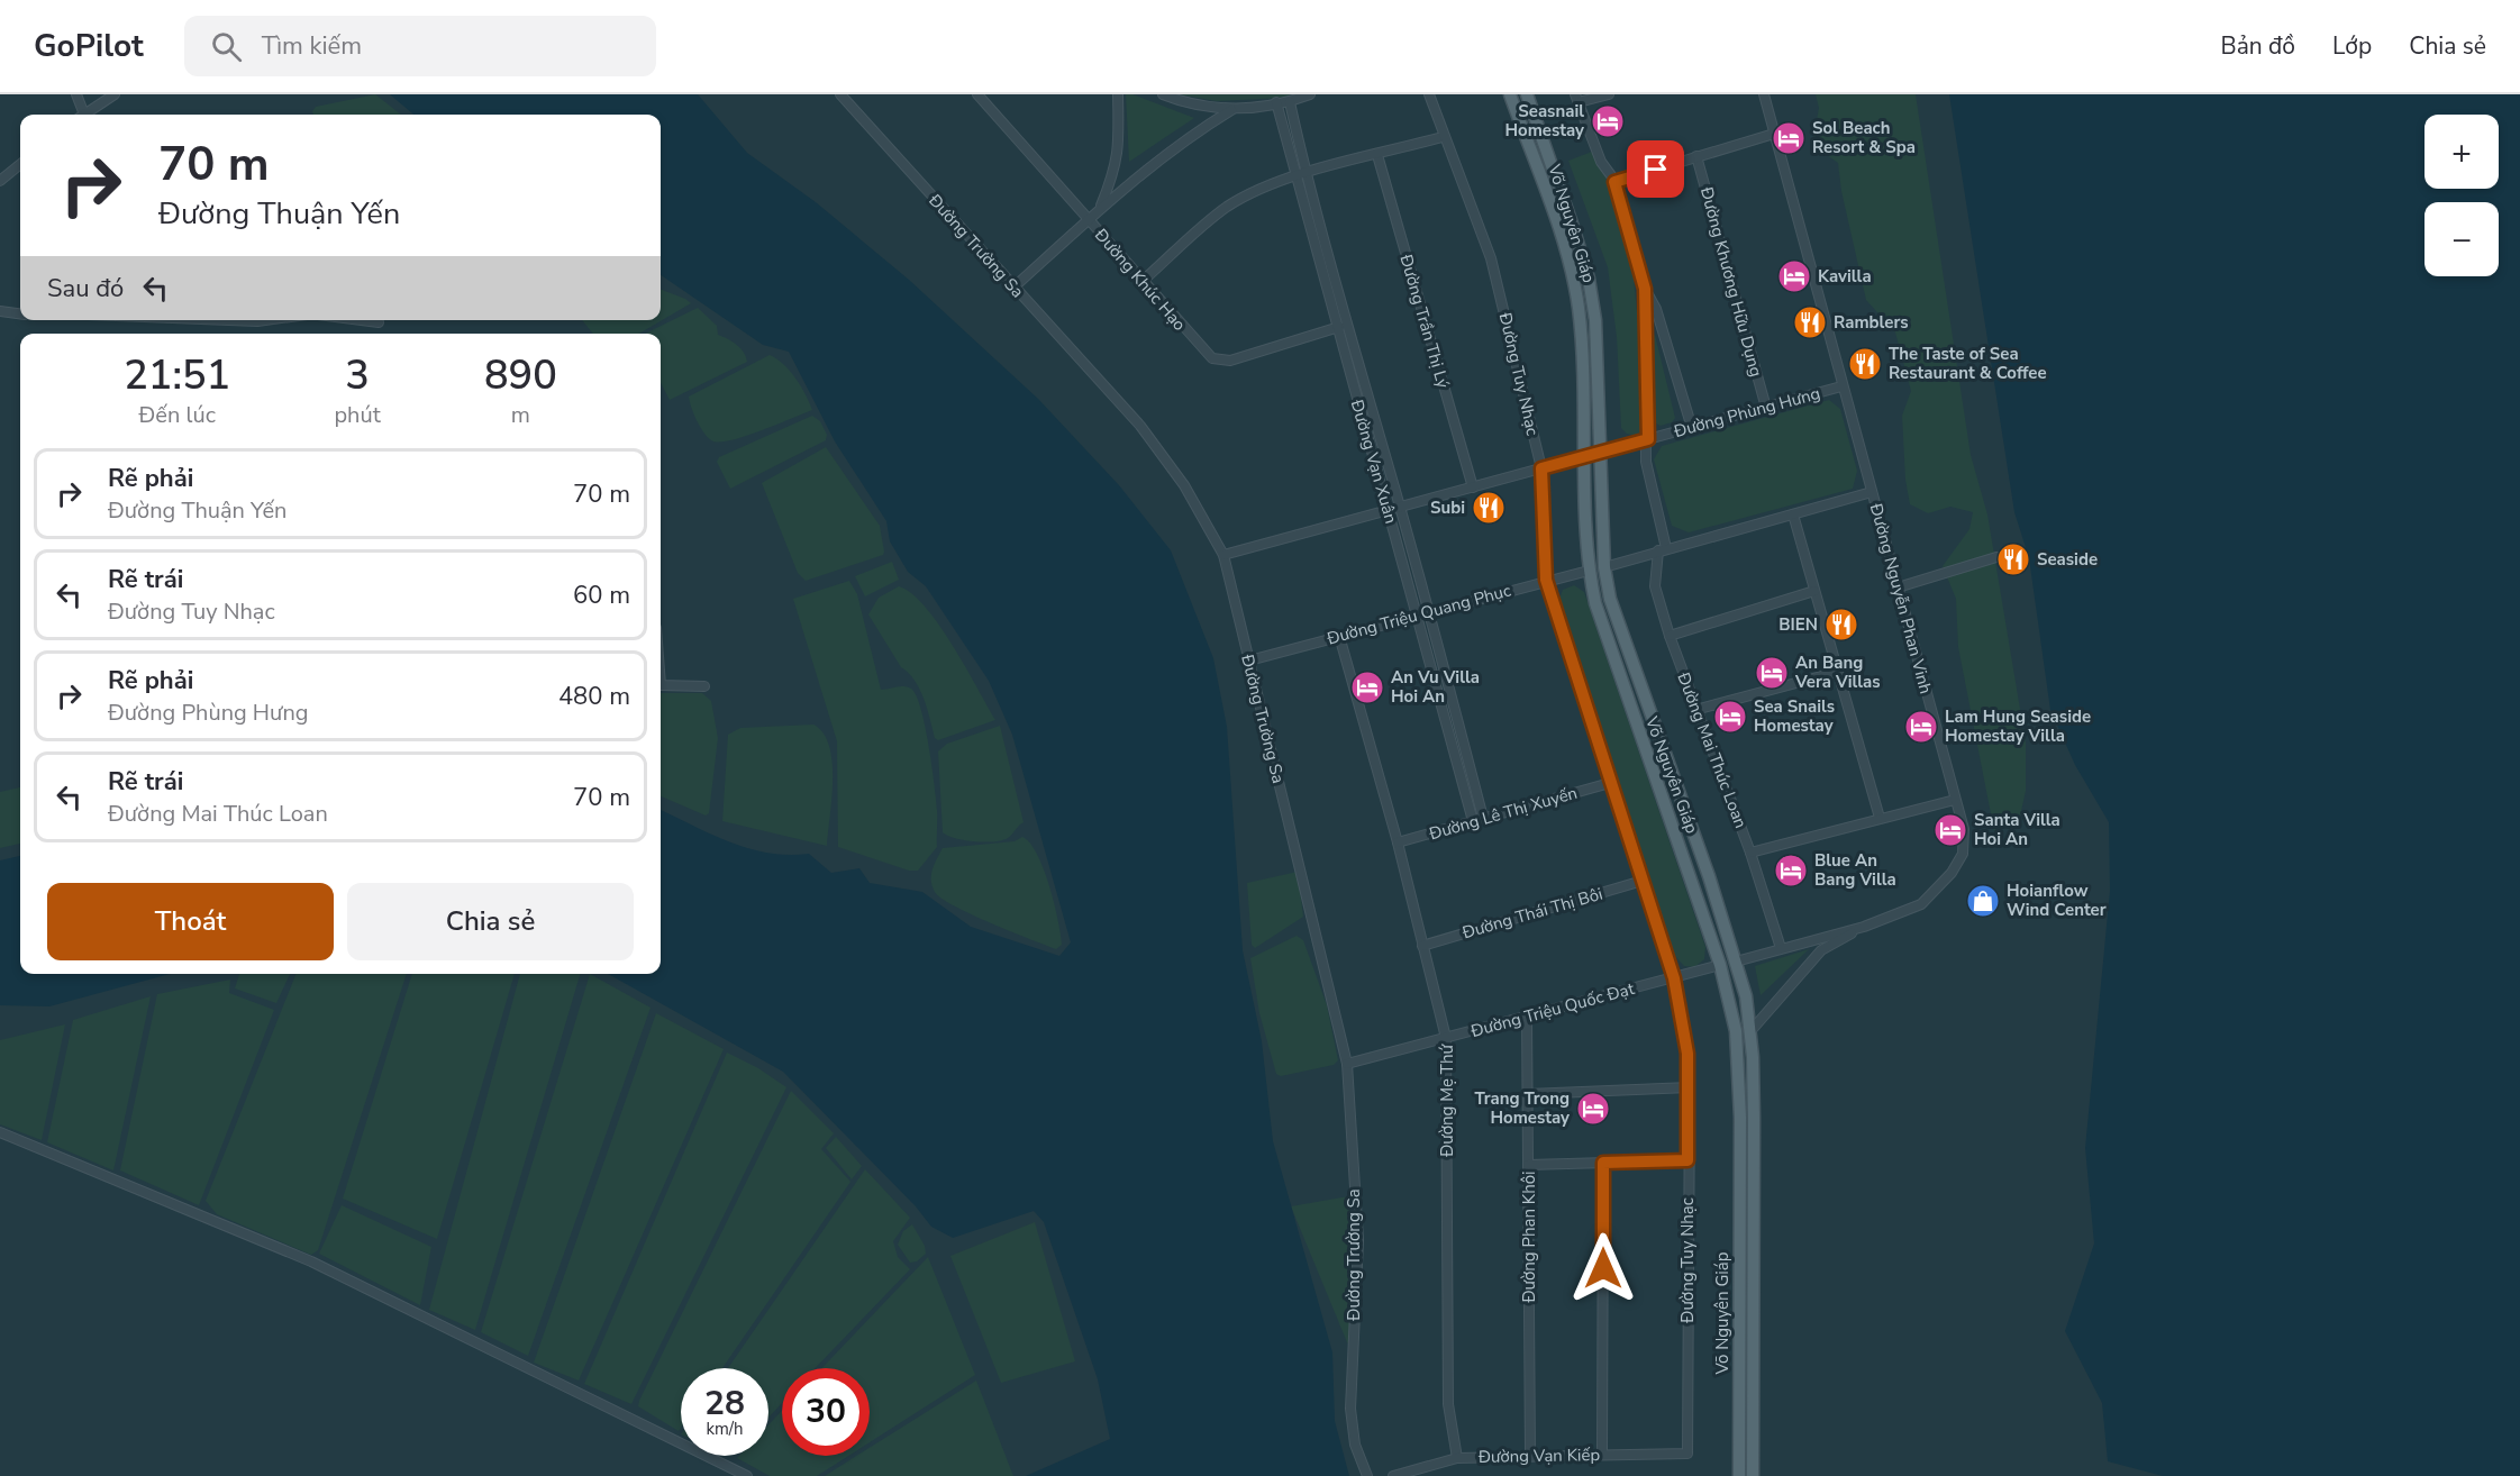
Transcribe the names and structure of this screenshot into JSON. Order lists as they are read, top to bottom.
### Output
{
  "streets": {
    "main road": ["Võ Nguyên Giáp"],
    "street": [
      "Đường Trường Sa",
      "Đường Khúc Hạo",
      "Đường Khương Hữu Dụng",
      "Đường Trần Thị Lý",
      "Đường Tuy Nhạc",
      "Đường Phùng Hưng",
      "Đường Vạn Xuân",
      "Đường Nguyễn Phan Vinh",
      "Đường Triệu Quang Phục",
      "Đường Mai Thúc Loan",
      "Đường Lê Thị Xuyến",
      "Đường Thái Thị Bôi",
      "Đường Triệu Quốc Đạt",
      "Đường Mẹ Thứ",
      "Đường Phan Khôi",
      "Đường Vạn Kiếp"
    ]
  },
  "crossings": [
    ["Võ Nguyên Giáp", "Đường Phùng Hưng"],
    ["Võ Nguyên Giáp", "Đường Nguyễn Phan Vinh"],
    ["Võ Nguyên Giáp", "Đường Triệu Quang Phục"],
    ["Võ Nguyên Giáp", "Đường Triệu Quốc Đạt"],
    ["Đường Trường Sa", "Đường Phùng Hưng"],
    ["Đường Trường Sa", "Đường Triệu Quang Phục"],
    ["Đường Trường Sa", "Đường Triệu Quốc Đạt"],
    ["Đường Khúc Hạo", "Đường Vạn Xuân"],
    ["Đường Khương Hữu Dụng", "Đường Phùng Hưng"],
    ["Đường Trần Thị Lý", "Đường Phùng Hưng"],
    ["Đường Tuy Nhạc", "Đường Phùng Hưng"],
    ["Đường Tuy Nhạc", "Đường Triệu Quang Phục"],
    ["Đường Tuy Nhạc", "Đường Lê Thị Xuyến"],
    ["Đường Tuy Nhạc", "Đường Thái Thị Bôi"],
    ["Đường Tuy Nhạc", "Đường Triệu Quốc Đạt"],
    ["Đường Tuy Nhạc", "Đường Vạn Kiếp"],
    ["Đường Phùng Hưng", "Đường Vạn Xuân"],
    ["Đường Phùng Hưng", "Đường Nguyễn Phan Vinh"],
    ["Đường Phùng Hưng", "Đường Mai Thúc Loan"],
    ["Đường Vạn Xuân", "Đường Triệu Quang Phục"],
    ["Đường Vạn Xuân", "Đường Lê Thị Xuyến"],
    ["Đường Nguyễn Phan Vinh", "Đường Mai Thúc Loan"],
    ["Đường Triệu Quang Phục", "Đường Mẹ Thứ"],
    ["Đường Lê Thị Xuyến", "Đường Mẹ Thứ"],
    ["Đường Thái Thị Bôi", "Đường Mẹ Thứ"],
    ["Đường Triệu Quốc Đạt", "Đường Mẹ Thứ"],
    ["Đường Triệu Quốc Đạt", "Đường Phan Khôi"],
    ["Đường Mẹ Thứ", "Đường Vạn Kiếp"],
    ["Đường Phan Khôi", "Đường Vạn Kiếp"]
  ],
  "places": {
    "hotel": [
      "Seasnail Homestay",
      "Sol Beach Resort & Spa",
      "Kavilla",
      "An Bang Vera Villas",
      "An Vu Villa Hoi An",
      "Sea Snails Homestay",
      "Lam Hung Seaside Homestay Villa",
      "Santa Villa Hoi An",
      "Blue An Bang Villa",
      "Trang Trong Homestay"
    ],
    "restaurant": [
      "Ramblers",
      "The Taste of Sea Restaurant & Coffee",
      "Subi",
      "Seaside",
      "BIEN"
    ],
    "shop": ["Hoianflow Wind Center"]
  },
  "page": {
    "header": "GoPilot",
    "search": "Tìm kiếm",
    "nav": ["Bản đồ", "Lớp", "Chia sẻ"],
    "map_buttons": ["+", "−"],
    "turn": ["70 m", "Đường Thuận Yến"],
    "then": "Sau đó",
    "eta": [
      "21:51",
      "Đến lúc",
      "3",
      "phút",
      "890",
      "m"
    ],
    "list": [
      {
        "name": "Rẽ phải",
        "note": "Đường Thuận Yến",
        "value": "70 m"
      },
      {
        "name": "Rẽ trái",
        "note": "Đường Tuy Nhạc",
        "value": "60 m"
      },
      {
        "name": "Rẽ phải",
        "note": "Đường Phùng Hưng",
        "value": "480 m"
      },
      {
        "name": "Rẽ trái",
        "note": "Đường Mai Thúc Loan",
        "value": "70 m"
      }
    ],
    "buttons": ["Thoát", "Chia sẻ"],
    "speed": "28 km/h",
    "limit": "30"
  }
}
